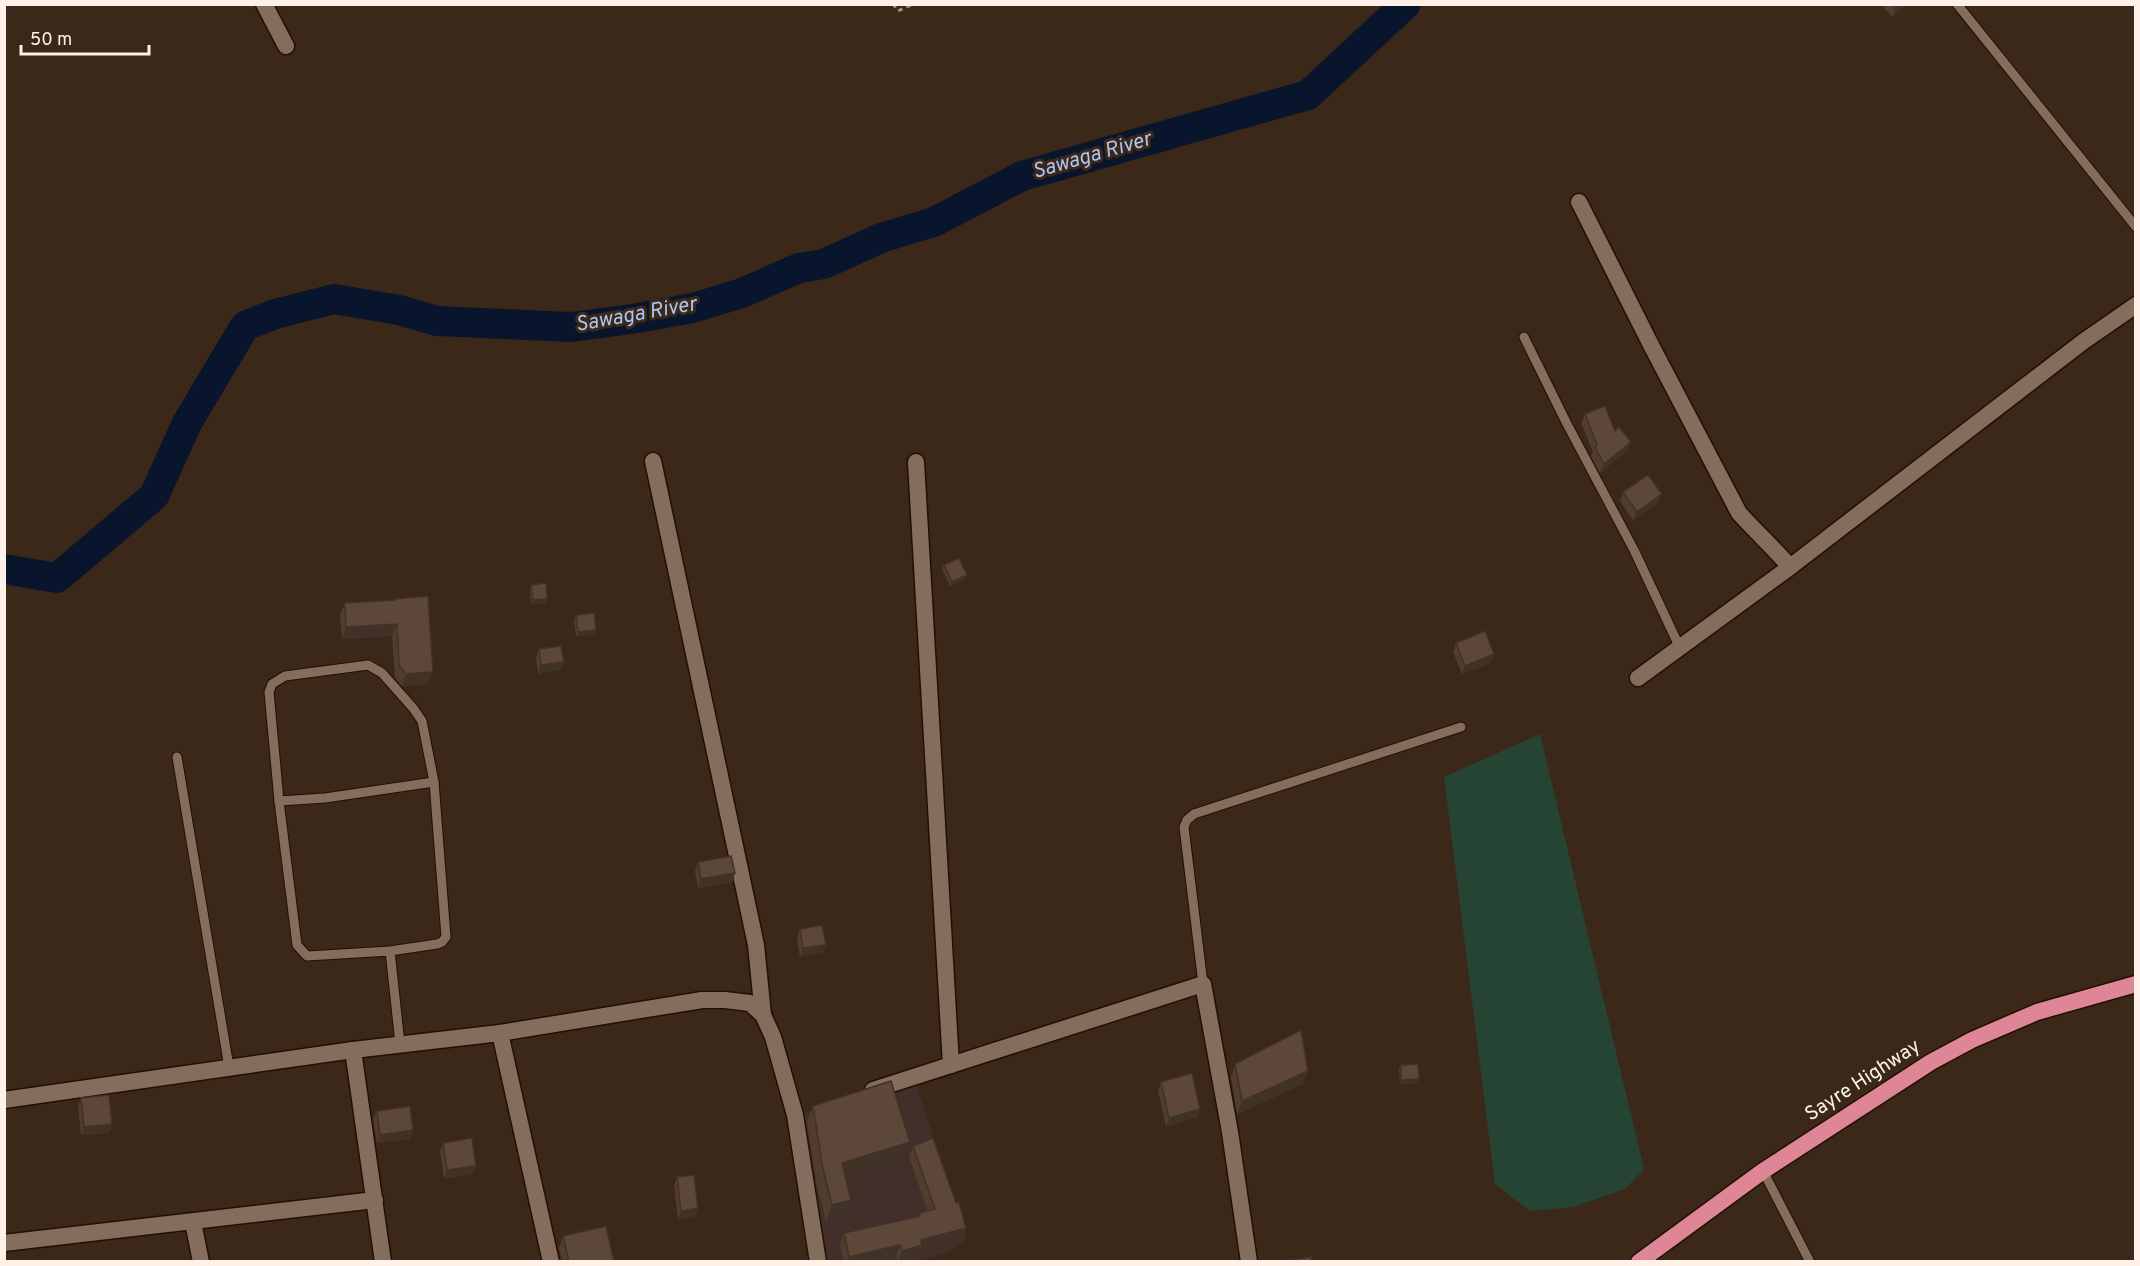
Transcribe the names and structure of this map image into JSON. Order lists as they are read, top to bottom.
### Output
{
  "streets": {
    "highway": ["Sayre Highway"]
  },
  "water": ["Sawaga River"],
  "scale_bar": "50 m"
}
